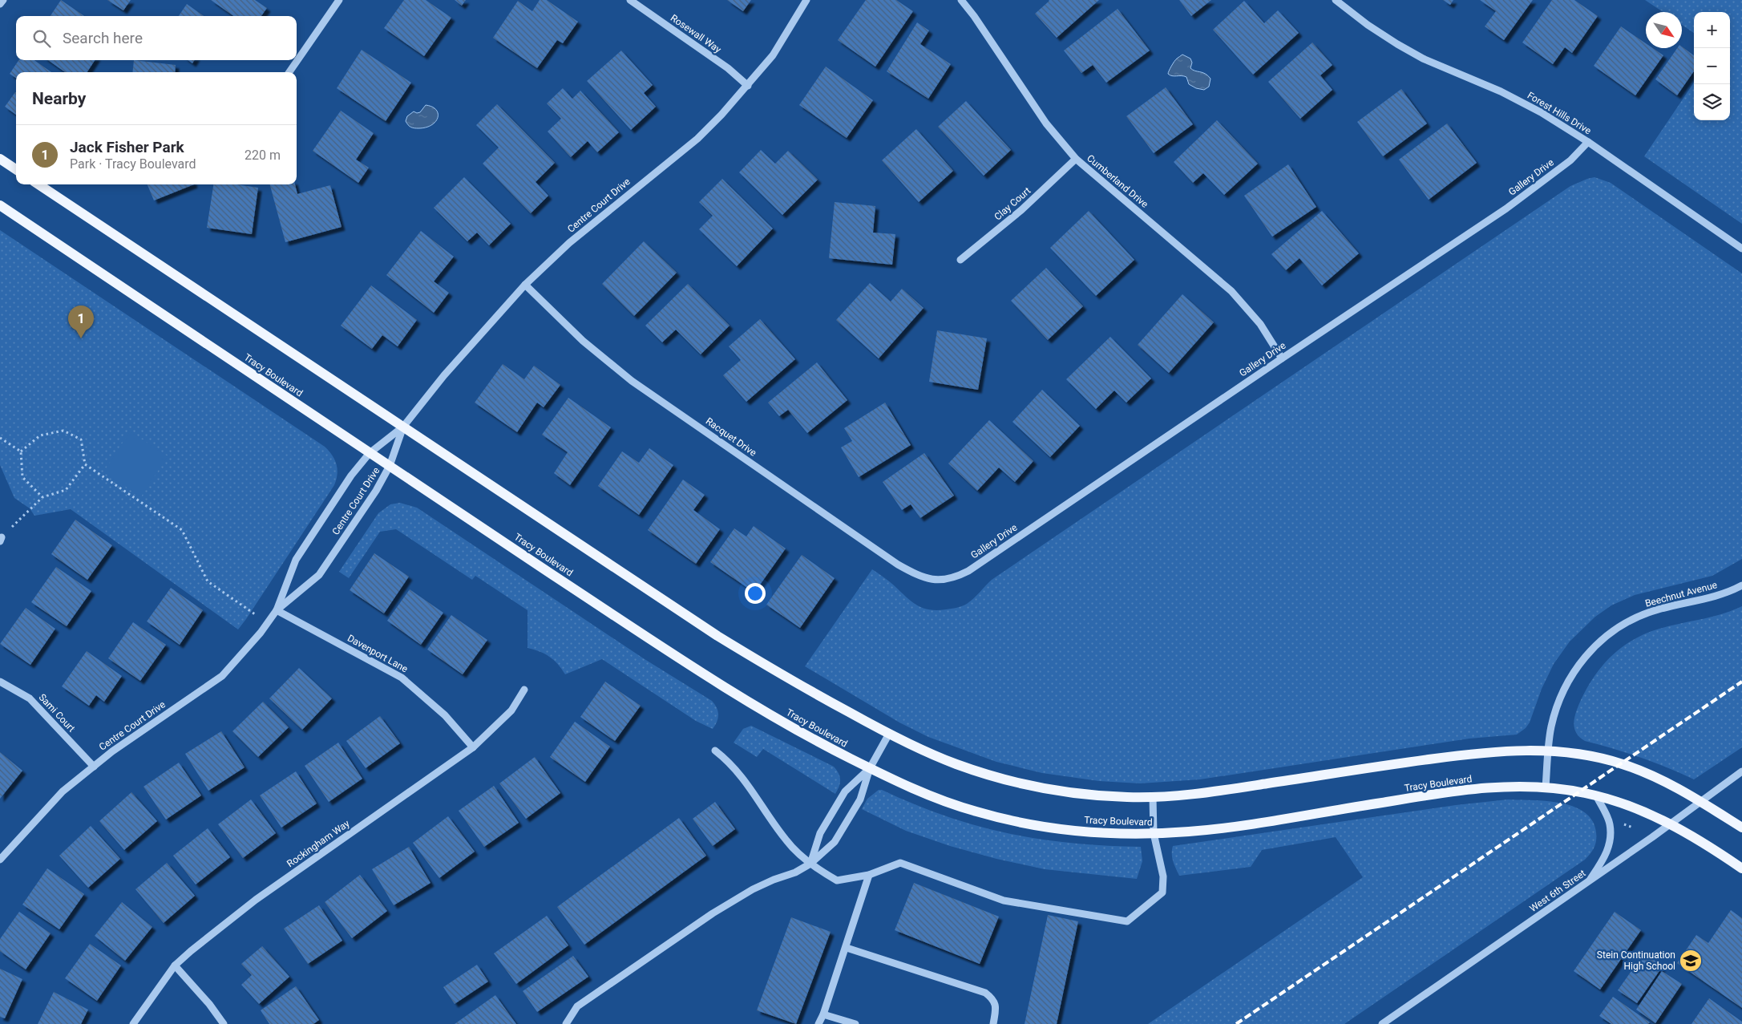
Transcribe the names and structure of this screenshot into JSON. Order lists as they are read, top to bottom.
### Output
{
  "streets": {
    "main road": ["Tracy Boulevard"],
    "street": [
      "Rosewall Way",
      "Forest Hills Drive",
      "Gallery Drive",
      "Cumberland Drive",
      "Clay Court",
      "Centre Court Drive",
      "Racquet Drive",
      "Beechnut Avenue",
      "Davenport Lane",
      "Sami Court",
      "Rockingham Way",
      "West 6th Street"
    ]
  },
  "crossings": [
    ["Rosewall Way", "Centre Court Drive"],
    ["Forest Hills Drive", "Gallery Drive"],
    ["Gallery Drive", "Cumberland Drive"],
    ["Gallery Drive", "Racquet Drive"],
    ["Cumberland Drive", "Clay Court"],
    ["Centre Court Drive", "Tracy Boulevard"],
    ["Centre Court Drive", "Racquet Drive"],
    ["Centre Court Drive", "Davenport Lane"],
    ["Centre Court Drive", "Sami Court"],
    ["Tracy Boulevard", "Beechnut Avenue"],
    ["Tracy Boulevard", "West 6th Street"],
    ["Davenport Lane", "Rockingham Way"]
  ],
  "places": {
    "school or university": ["Stein Continuation High School"]
  },
  "north": "bottom right",
  "page": {
    "map_buttons": ["+", "−"],
    "search": "Search here",
    "heading": "Nearby",
    "list": [
      {
        "mark": "1",
        "name": "Jack Fisher Park",
        "note": "Park · Tracy Boulevard",
        "value": "220 m"
      }
    ],
    "pins": "1"
  }
}
